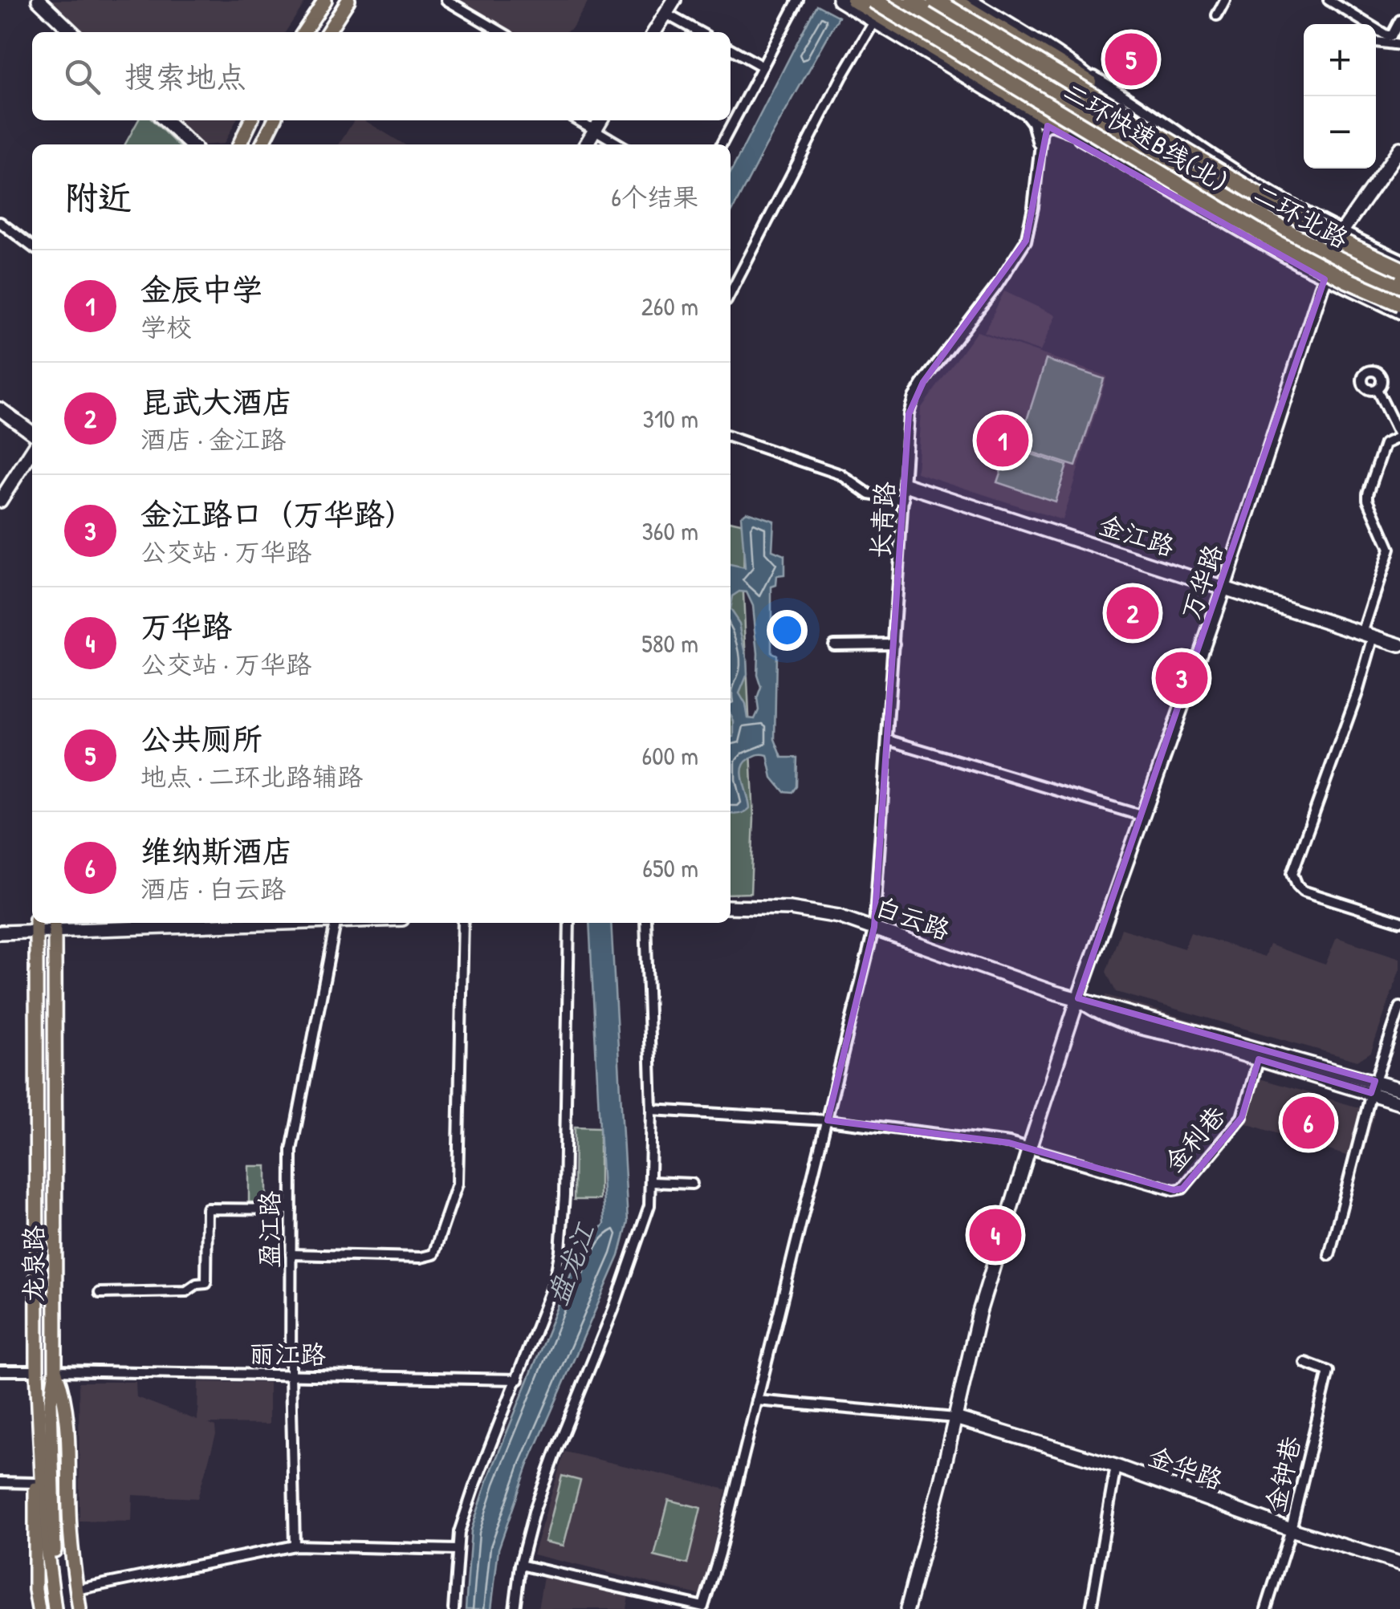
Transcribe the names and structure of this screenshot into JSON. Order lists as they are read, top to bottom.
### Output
{
  "streets": {
    "highway": ["二环快速B线(北)"],
    "main road": ["二环北路", "龙泉路"],
    "street": [
      "长青路",
      "金江路",
      "万华路",
      "白云路",
      "金利巷",
      "盈江路",
      "丽江路",
      "金华路",
      "金钟巷"
    ]
  },
  "crossings": [
    ["二环快速B线(北)", "二环北路"],
    ["二环北路", "万华路"],
    ["长青路", "金江路"],
    ["长青路", "白云路"],
    ["金江路", "万华路"],
    ["万华路", "白云路"],
    ["万华路", "金利巷"],
    ["万华路", "金华路"],
    ["白云路", "金利巷"],
    ["盈江路", "丽江路"],
    ["龙泉路", "丽江路"],
    ["金华路", "金钟巷"]
  ],
  "water": ["盘龙江"],
  "page": {
    "map_buttons": ["+", "−"],
    "pins": [
      "5",
      "1",
      "2",
      "3",
      "6",
      "4"
    ],
    "search": "搜索地点",
    "heading": ["附近", "6个结果"],
    "list": [
      {
        "mark": "1",
        "name": "金辰中学",
        "note": "学校",
        "value": "260 m"
      },
      {
        "mark": "2",
        "name": "昆武大酒店",
        "note": "酒店 · 金江路",
        "value": "310 m"
      },
      {
        "mark": "3",
        "name": "金江路口（万华路）",
        "note": "公交站 · 万华路",
        "value": "360 m"
      },
      {
        "mark": "4",
        "name": "万华路",
        "note": "公交站 · 万华路",
        "value": "580 m"
      },
      {
        "mark": "5",
        "name": "公共厕所",
        "note": "地点 · 二环北路辅路",
        "value": "600 m"
      },
      {
        "mark": "6",
        "name": "维纳斯酒店",
        "note": "酒店 · 白云路",
        "value": "650 m"
      }
    ]
  }
}
